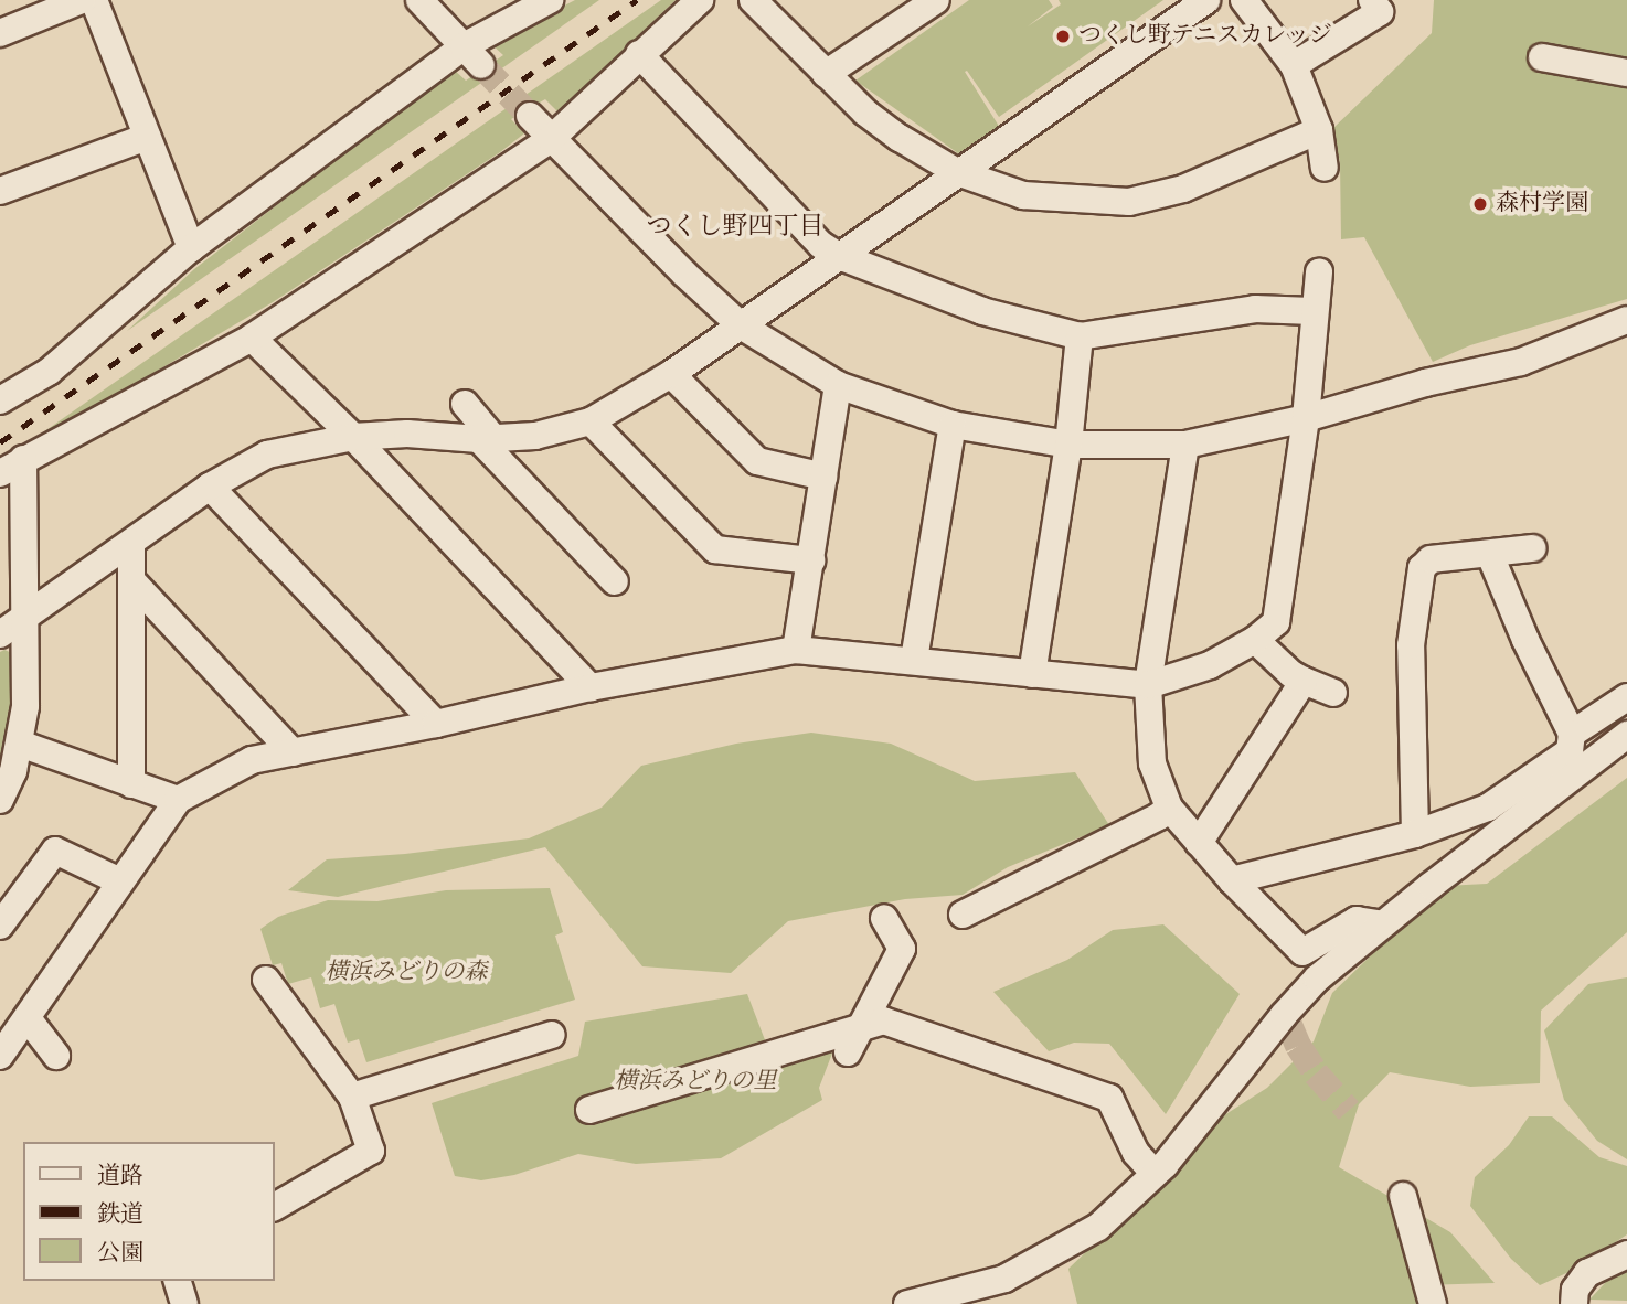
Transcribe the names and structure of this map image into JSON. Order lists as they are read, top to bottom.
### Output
{
  "districts": ["つくし野四丁目"],
  "parks": ["横浜みどりの森", "横浜みどりの里"],
  "places": ["つくし野テニスカレッジ", "森村学園"],
  "legend": ["道路", "鉄道", "公園"]
}
